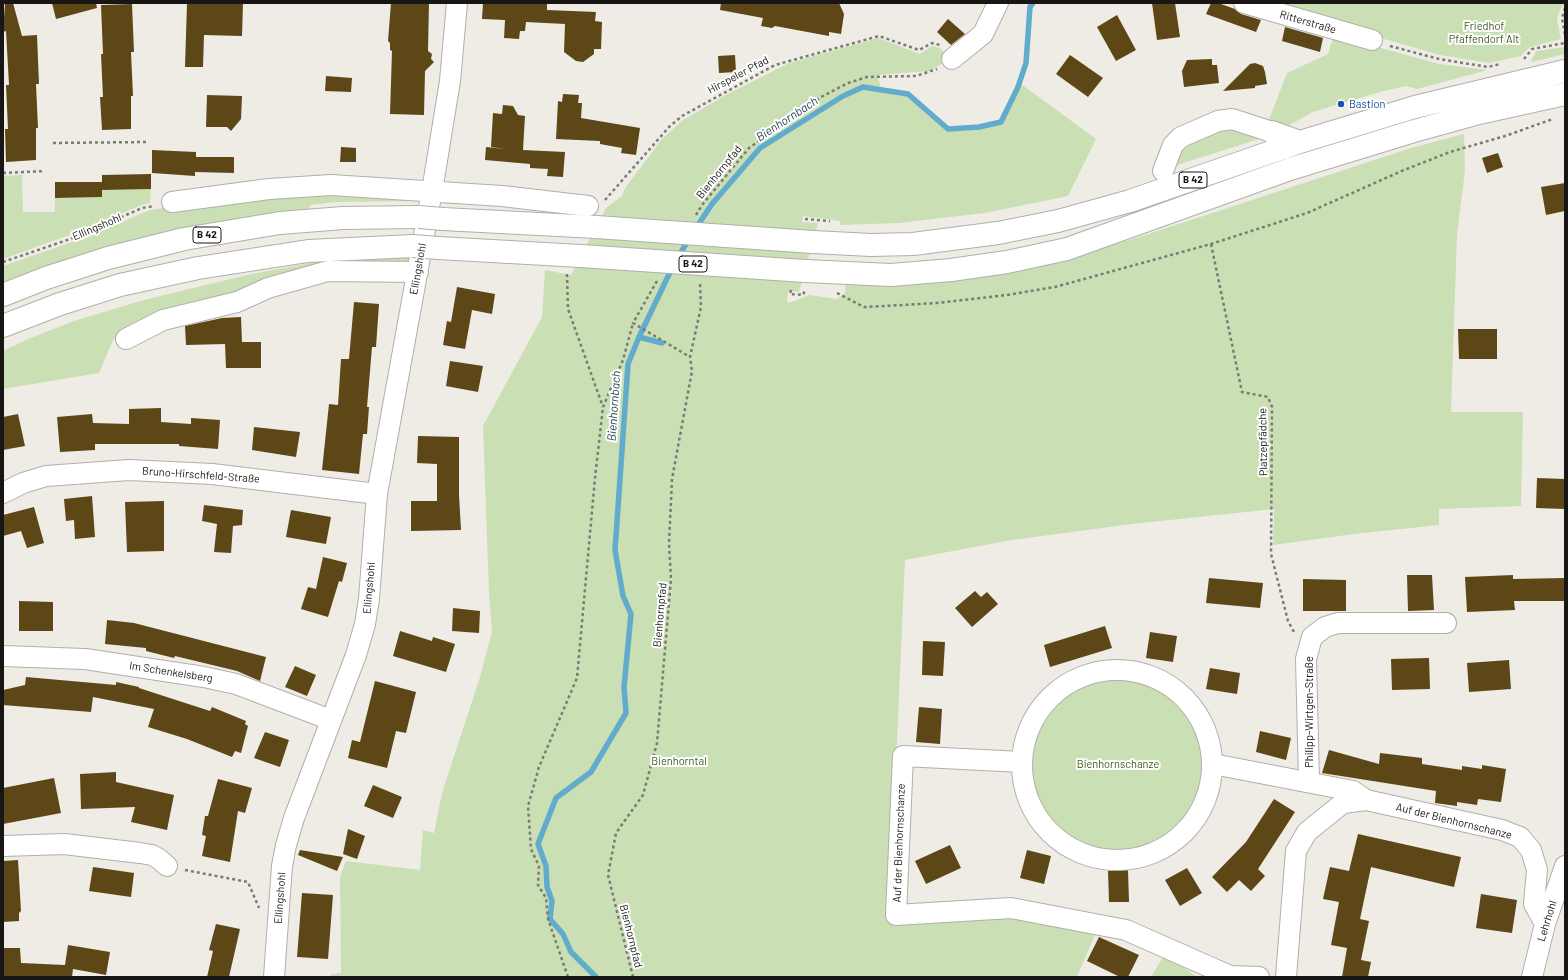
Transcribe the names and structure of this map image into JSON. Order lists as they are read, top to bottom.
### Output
{
  "streets": {
    "highway": ["B 42"],
    "street": [
      "Ritterstraße",
      "Ellingshohl",
      "Bruno-Hirschfeld-Straße",
      "Im Schenkelsberg",
      "Philipp-Wirtgen-Straße",
      "Auf der Bienhornschanze",
      "Lehrhohl"
    ],
    "path": ["Hirspeler Pfad", "Bienhornpfad", "Platzepfädche"]
  },
  "crossings": [
    ["Hirspeler Pfad", "Bienhornpfad"],
    ["Ellingshohl", "Bruno-Hirschfeld-Straße"],
    ["Ellingshohl", "Im Schenkelsberg"],
    ["Platzepfädche", "Philipp-Wirtgen-Straße"],
    ["Philipp-Wirtgen-Straße", "Auf der Bienhornschanze"],
    ["Auf der Bienhornschanze", "Lehrhohl"]
  ],
  "water": ["Bienhornbach"],
  "parks": ["Friedhof Pfaffendorf Alt", "Bienhorntal", "Bienhornschanze"],
  "places": ["Bastion"]
}
